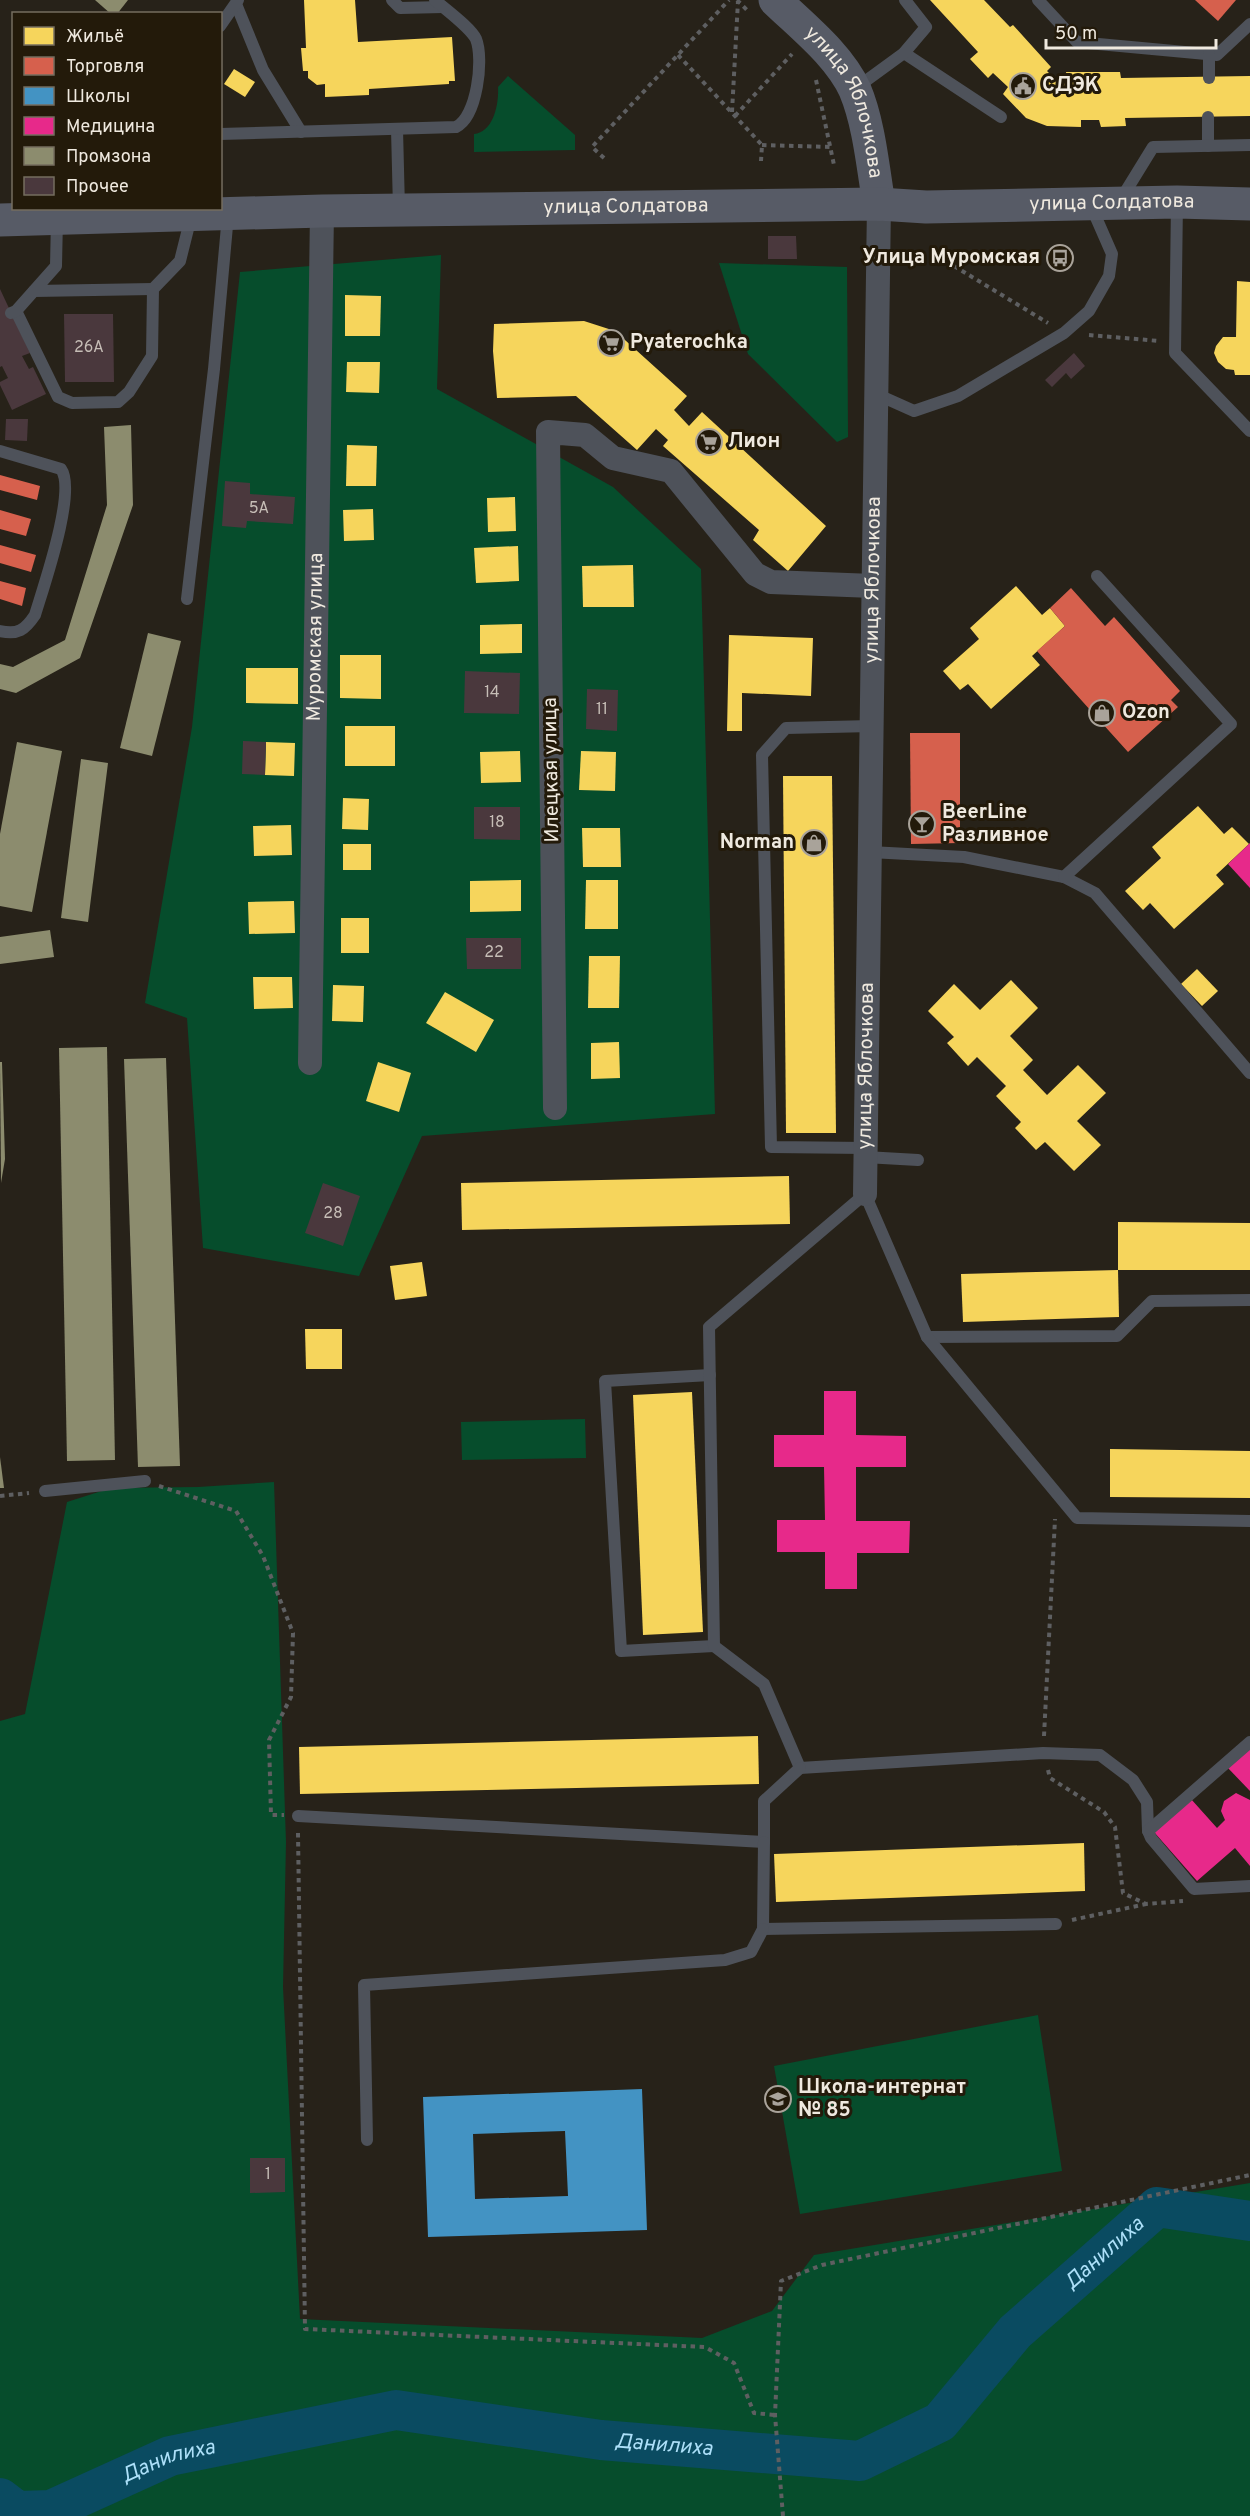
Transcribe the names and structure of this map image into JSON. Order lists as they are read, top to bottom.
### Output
{
  "streets": {
    "main road": ["улица Яблочкова", "улица Солдатова"],
    "street": ["Муромская улица", "Илецкая улица"]
  },
  "crossings": [
    ["улица Яблочкова", "улица Солдатова"],
    ["улица Яблочкова", "Илецкая улица"],
    ["улица Солдатова", "Муромская улица"]
  ],
  "water": ["Данилиха"],
  "places": {
    "public building": ["СДЭК"],
    "bus stop": ["Улица Муромская"],
    "supermarket": ["Pyaterochka", "Лион"],
    "shop": ["Ozon", "Norman"],
    "bar": ["BeerLine Разливное"],
    "school or university": ["Школа-интернат № 85"]
  },
  "house_numbers": [
    "26А",
    "5А",
    "14",
    "11",
    "18",
    "22",
    "28",
    "1"
  ],
  "legend": [
    "Жильё",
    "Торговля",
    "Школы",
    "Медицина",
    "Промзона",
    "Прочее"
  ],
  "scale_bar": "50 m"
}
